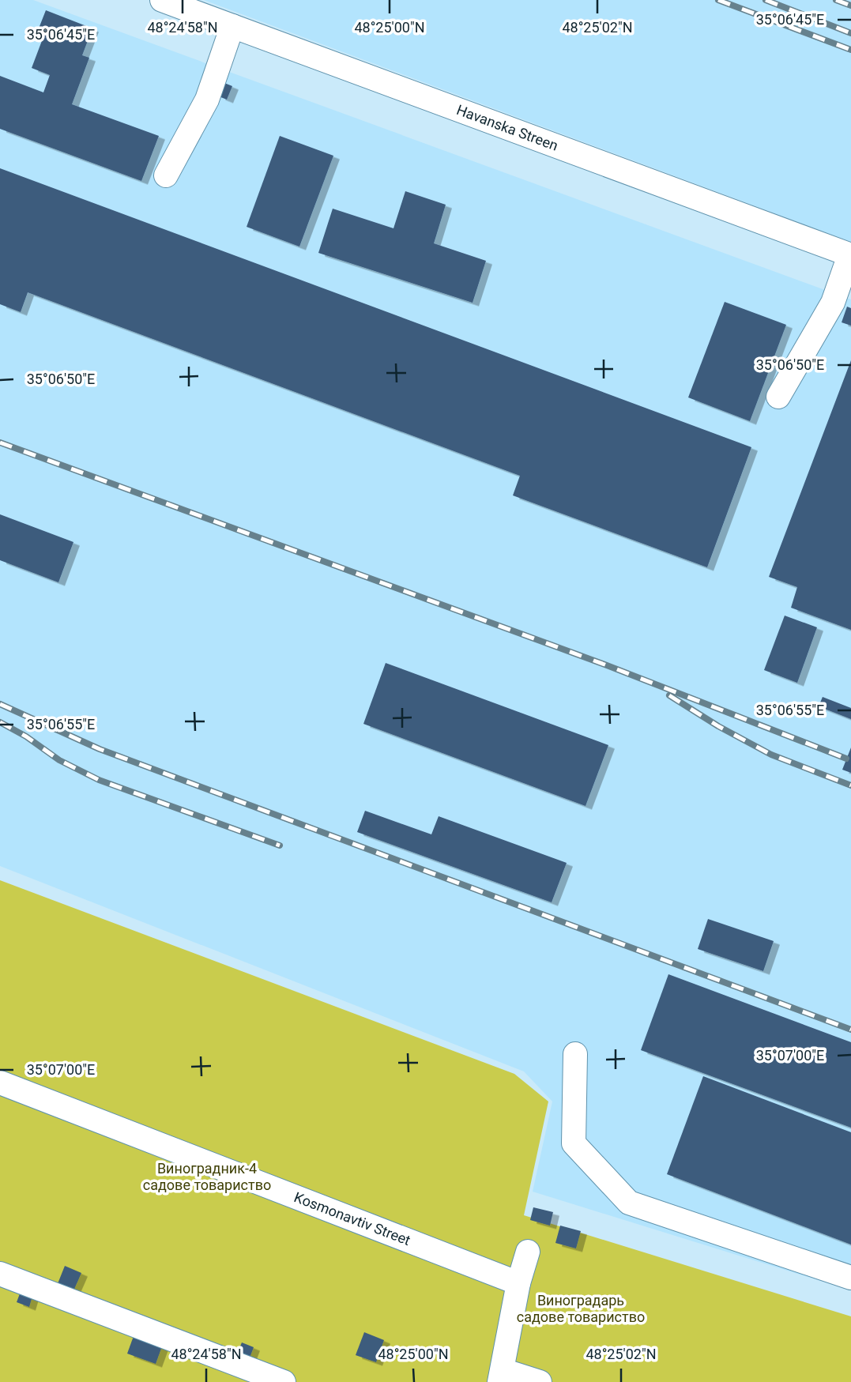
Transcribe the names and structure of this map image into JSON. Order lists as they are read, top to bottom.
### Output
{
  "streets": {
    "street": ["Havanska Streen", "Kosmonavtiv Street"]
  },
  "parks": ["Виноградник-4 садове товариство", "Виноградарь садове товариство"],
  "coordinates": [
    "35°06'45\"E",
    "48°24'58\"N",
    "48°25'00\"N",
    "48°25'02\"N",
    "35°06'50\"E",
    "35°06'55\"E",
    "35°07'00\"E"
  ]
}
